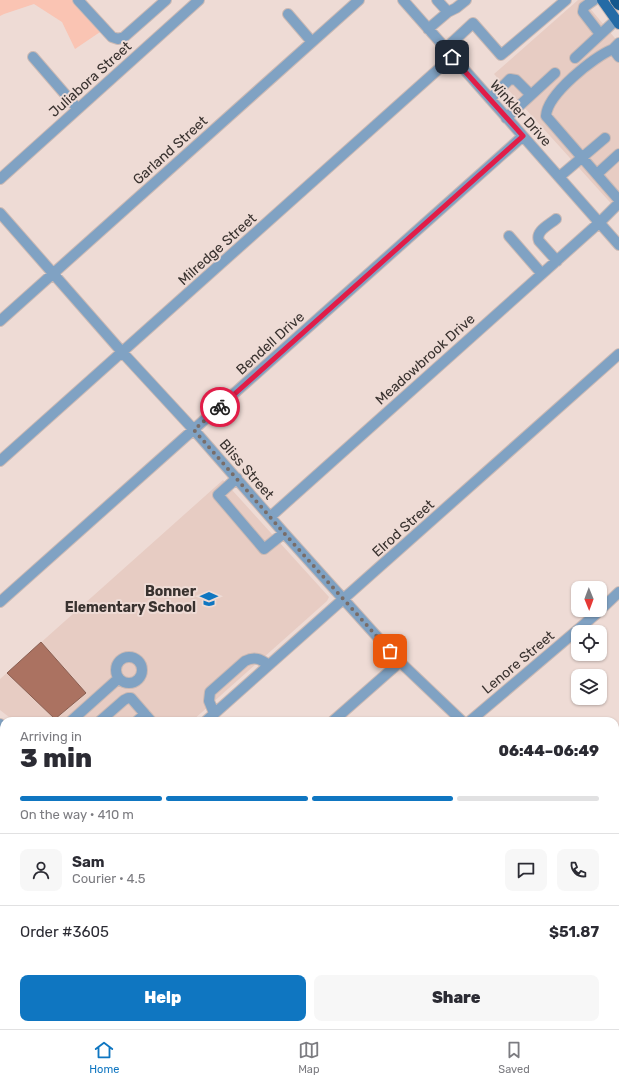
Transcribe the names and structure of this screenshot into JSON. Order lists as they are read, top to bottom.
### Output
{
  "streets": {
    "street": [
      "Juliabora Street",
      "Winkler Drive",
      "Garland Street",
      "Milredge Street",
      "Bendell Drive",
      "Meadowbrook Drive",
      "Bliss Street",
      "Elrod Street",
      "Lenore Street"
    ]
  },
  "crossings": [
    ["Winkler Drive", "Milredge Street"],
    ["Winkler Drive", "Bendell Drive"],
    ["Winkler Drive", "Meadowbrook Drive"],
    ["Garland Street", "Bliss Street"],
    ["Milredge Street", "Bliss Street"],
    ["Bendell Drive", "Bliss Street"],
    ["Meadowbrook Drive", "Bliss Street"],
    ["Bliss Street", "Elrod Street"]
  ],
  "places": {
    "school or university": ["Bonner Elementary School"]
  },
  "north": "bottom",
  "page": {
    "heading": ["3 min", "Arriving in", "06:44–06:49"],
    "panel": [
      "Sam",
      "Courier · 4.5",
      "Order #3605",
      "$51.87"
    ],
    "bar": "On the way · 410 m",
    "buttons": ["Help", "Share"],
    "tabs": ["Home", "Map", "Saved"]
  }
}
